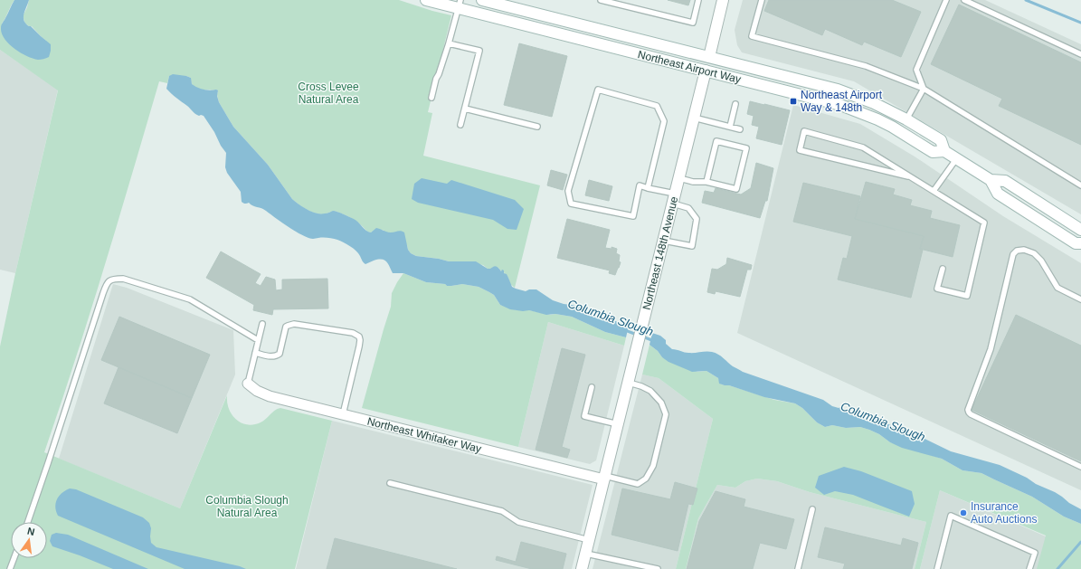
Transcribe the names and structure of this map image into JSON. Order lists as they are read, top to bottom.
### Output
{
  "streets": {
    "main road": ["Northeast Airport Way", "Northeast 148th Avenue"],
    "street": ["Northeast Whitaker Way"]
  },
  "crossings": [
    ["Northeast Airport Way", "Northeast 148th Avenue"],
    ["Northeast 148th Avenue", "Northeast Whitaker Way"]
  ],
  "water": ["Columbia Slough"],
  "parks": ["Cross Levee Natural Area", "Columbia Slough Natural Area"],
  "places": {
    "transit": ["Northeast Airport Way & 148th"],
    "other": ["Insurance Auto Auctions"]
  },
  "north": "top"
}
